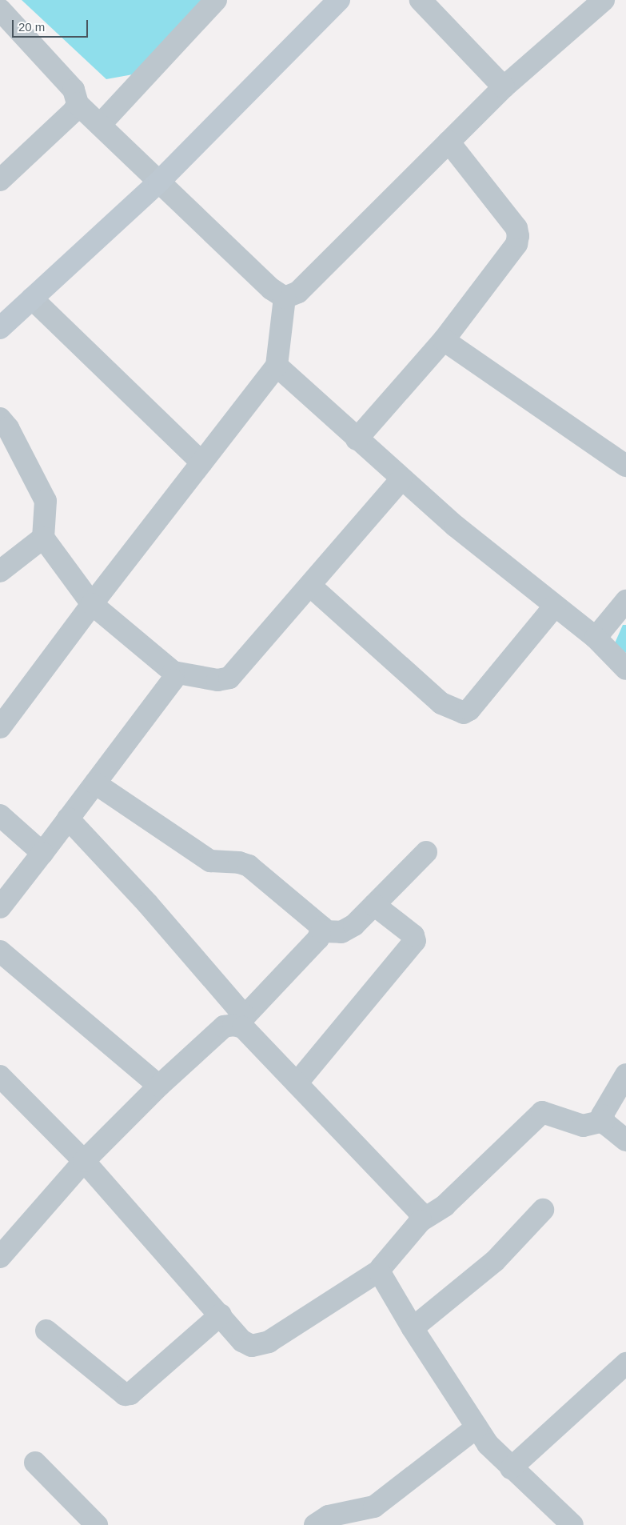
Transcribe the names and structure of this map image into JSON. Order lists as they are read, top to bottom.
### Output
{
  "scale_bar": "20 m"
}
